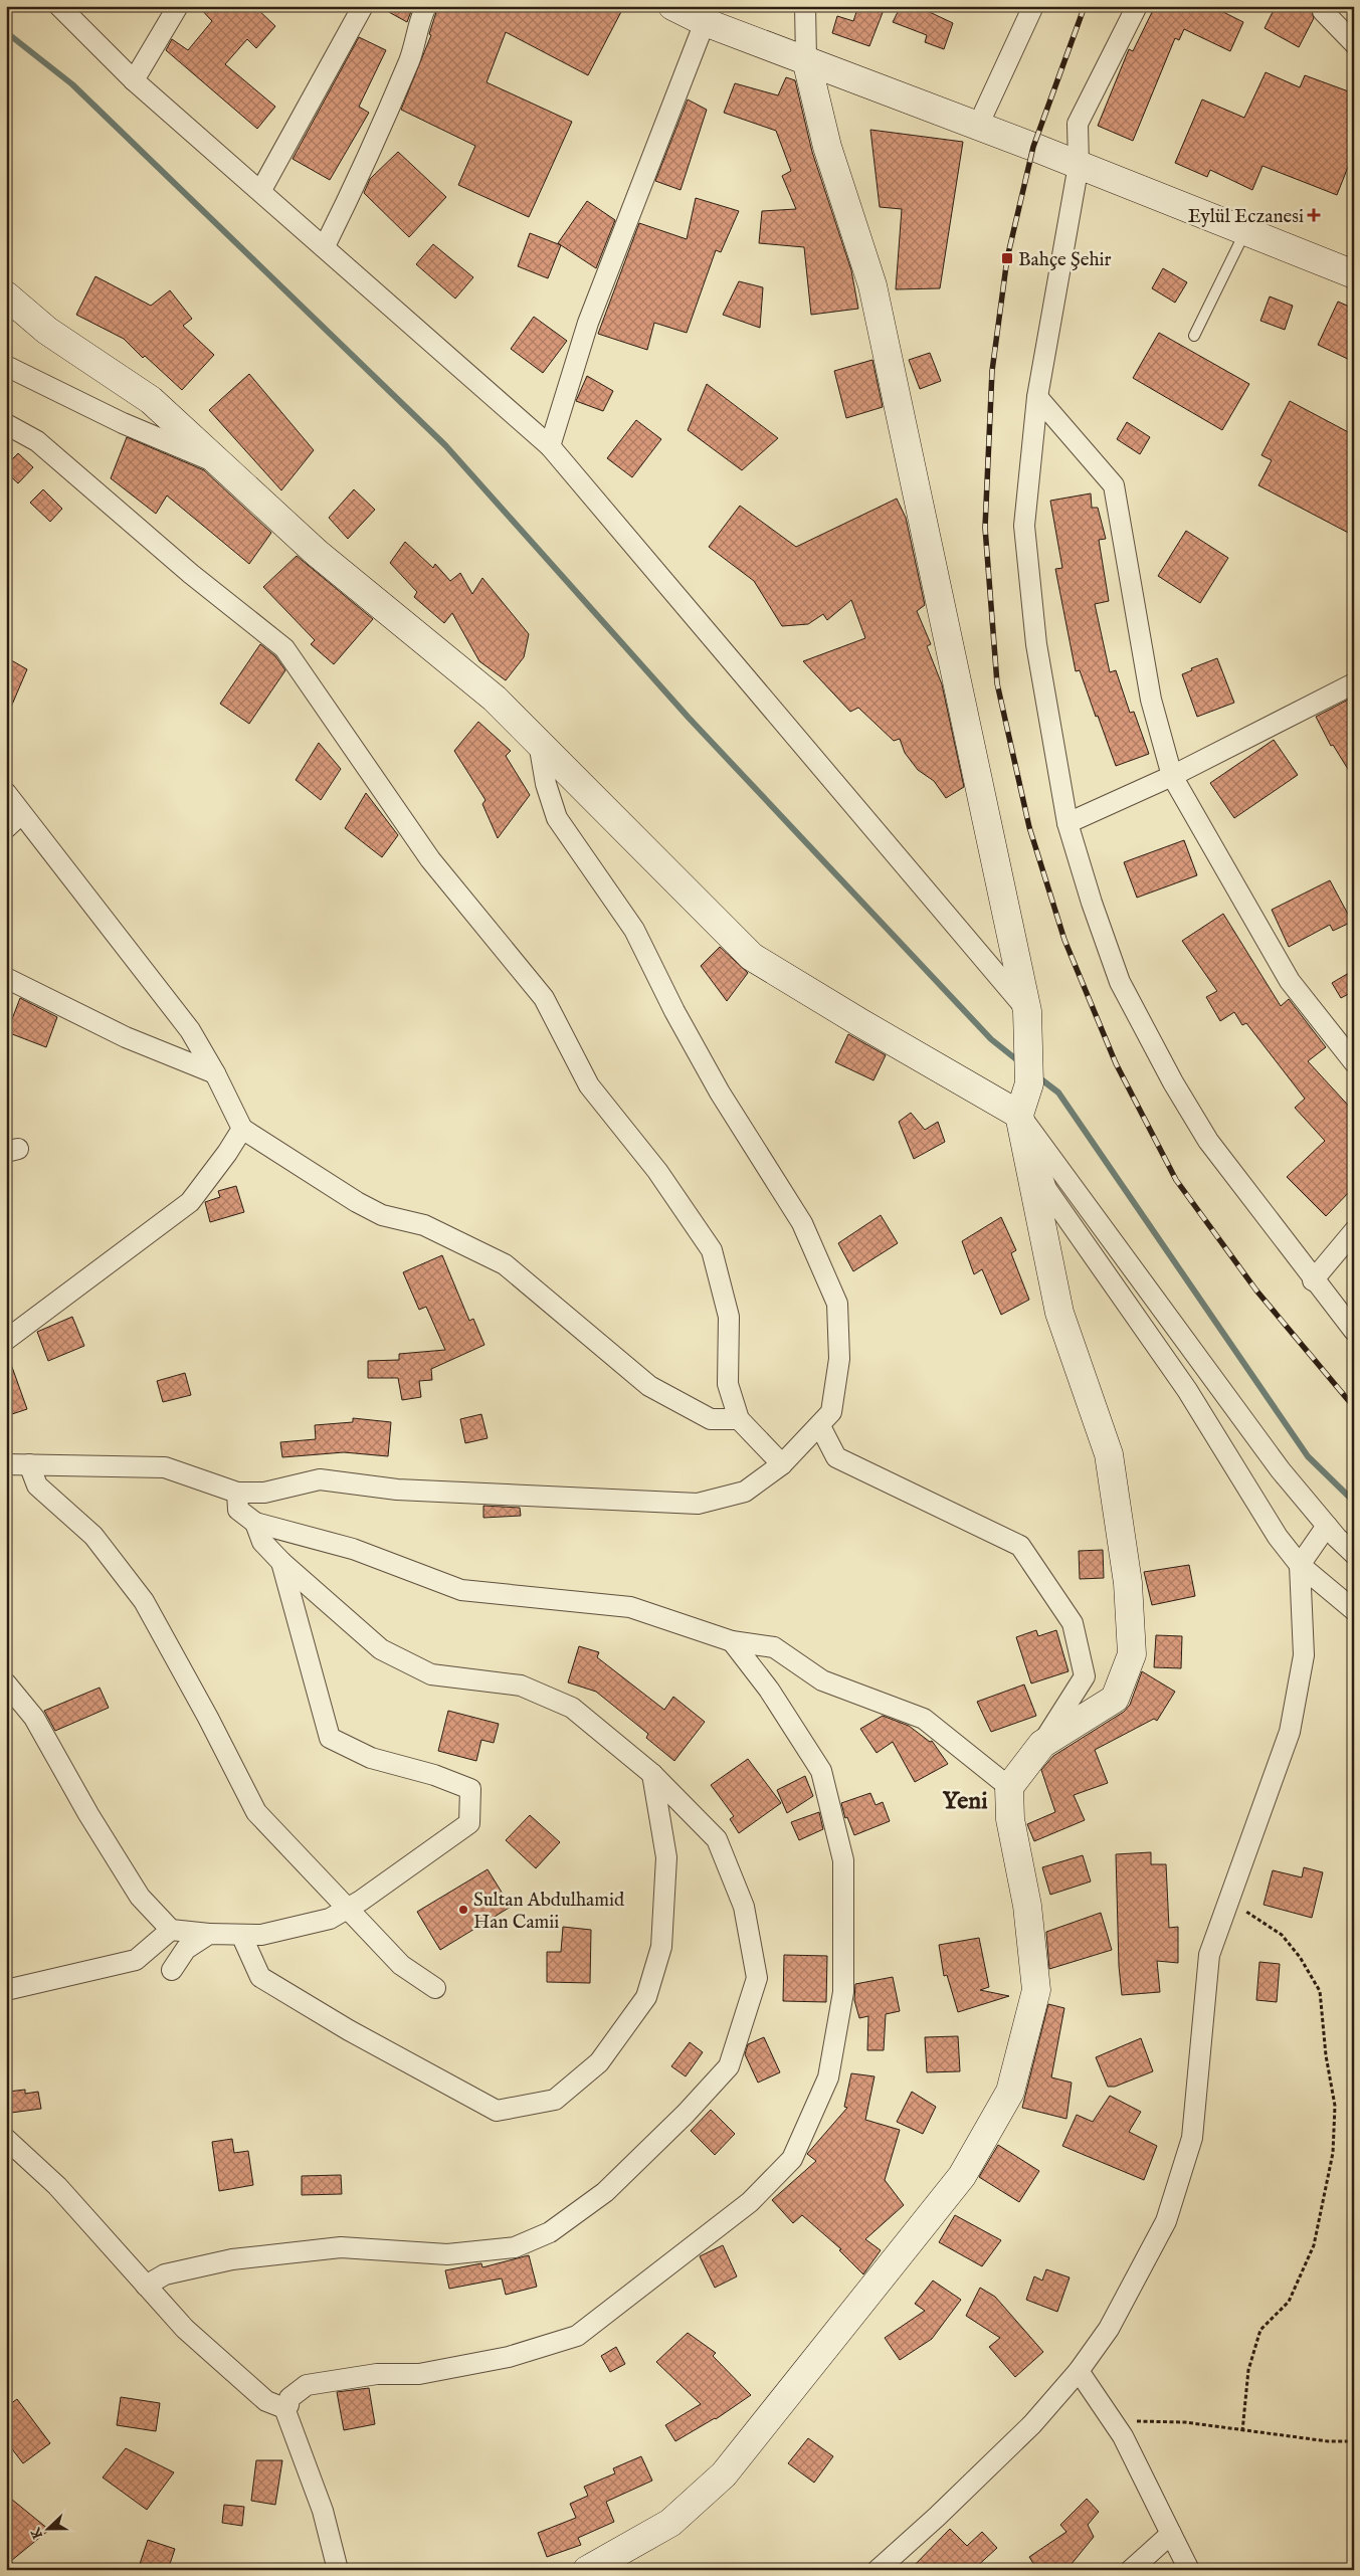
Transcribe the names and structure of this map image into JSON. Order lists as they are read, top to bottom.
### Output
{
  "districts": ["Yeni"],
  "places": {
    "health": ["Eylül Eczanesi"],
    "transit": ["Bahçe Şehir"],
    "other": ["Sultan Abdulhamid Han Camii"]
  },
  "north": "left"
}
